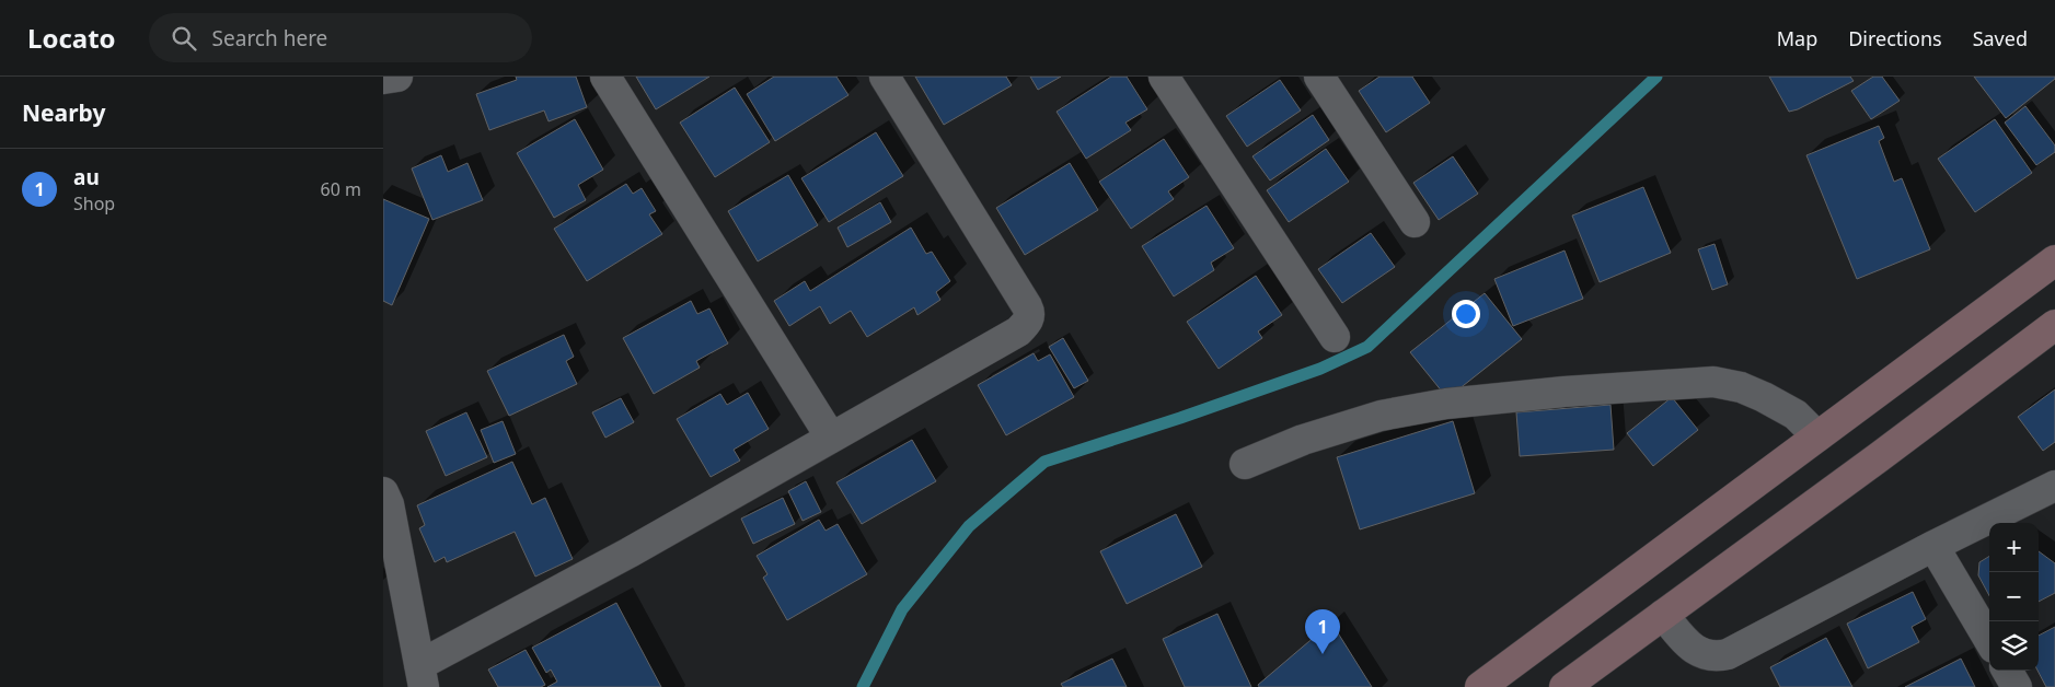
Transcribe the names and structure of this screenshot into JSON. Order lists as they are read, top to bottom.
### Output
{
  "page": {
    "header": "Locato",
    "search": "Search here",
    "nav": ["Map", "Directions", "Saved"],
    "heading": "Nearby",
    "list": [
      {
        "mark": "1",
        "name": "au",
        "note": "Shop",
        "value": "60 m"
      }
    ],
    "map_buttons": ["+", "−"],
    "pins": "1"
  }
}
